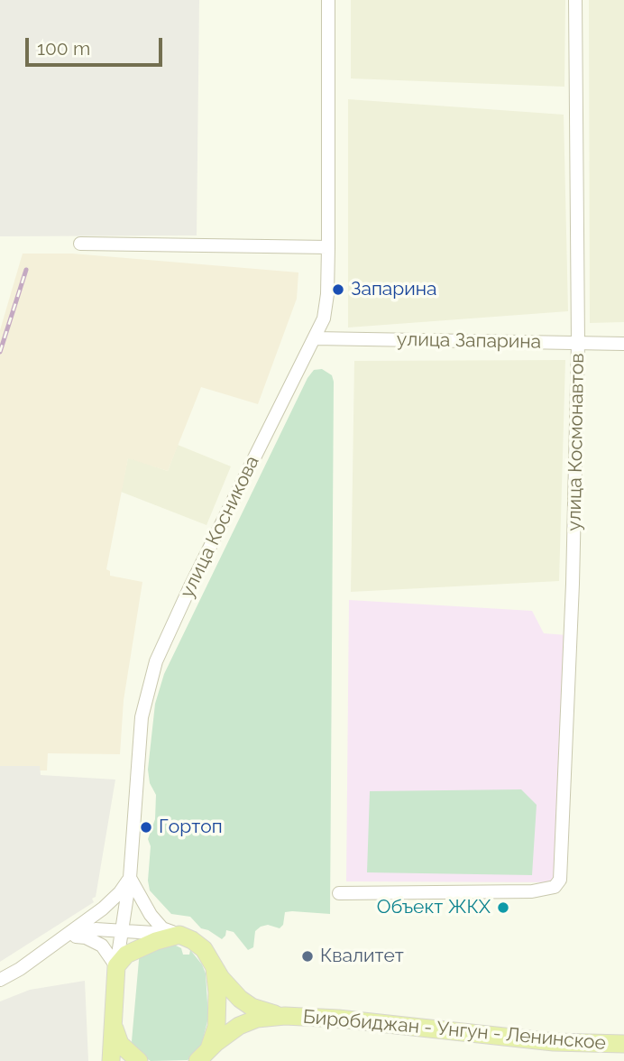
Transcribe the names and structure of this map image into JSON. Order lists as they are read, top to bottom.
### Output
{
  "streets": {
    "main road": ["улица Косникова", "Биробиджан - Унгун - Ленинское"],
    "street": ["улица Запарина", "улица Космонавтов"]
  },
  "crossings": [
    ["улица Запарина", "улица Космонавтов"],
    ["улица Запарина", "улица Косникова"]
  ],
  "places": [
    "Запарина",
    "Гортоп",
    "Объект ЖКХ",
    "Квалитет"
  ],
  "scale_bar": "100 m"
}
